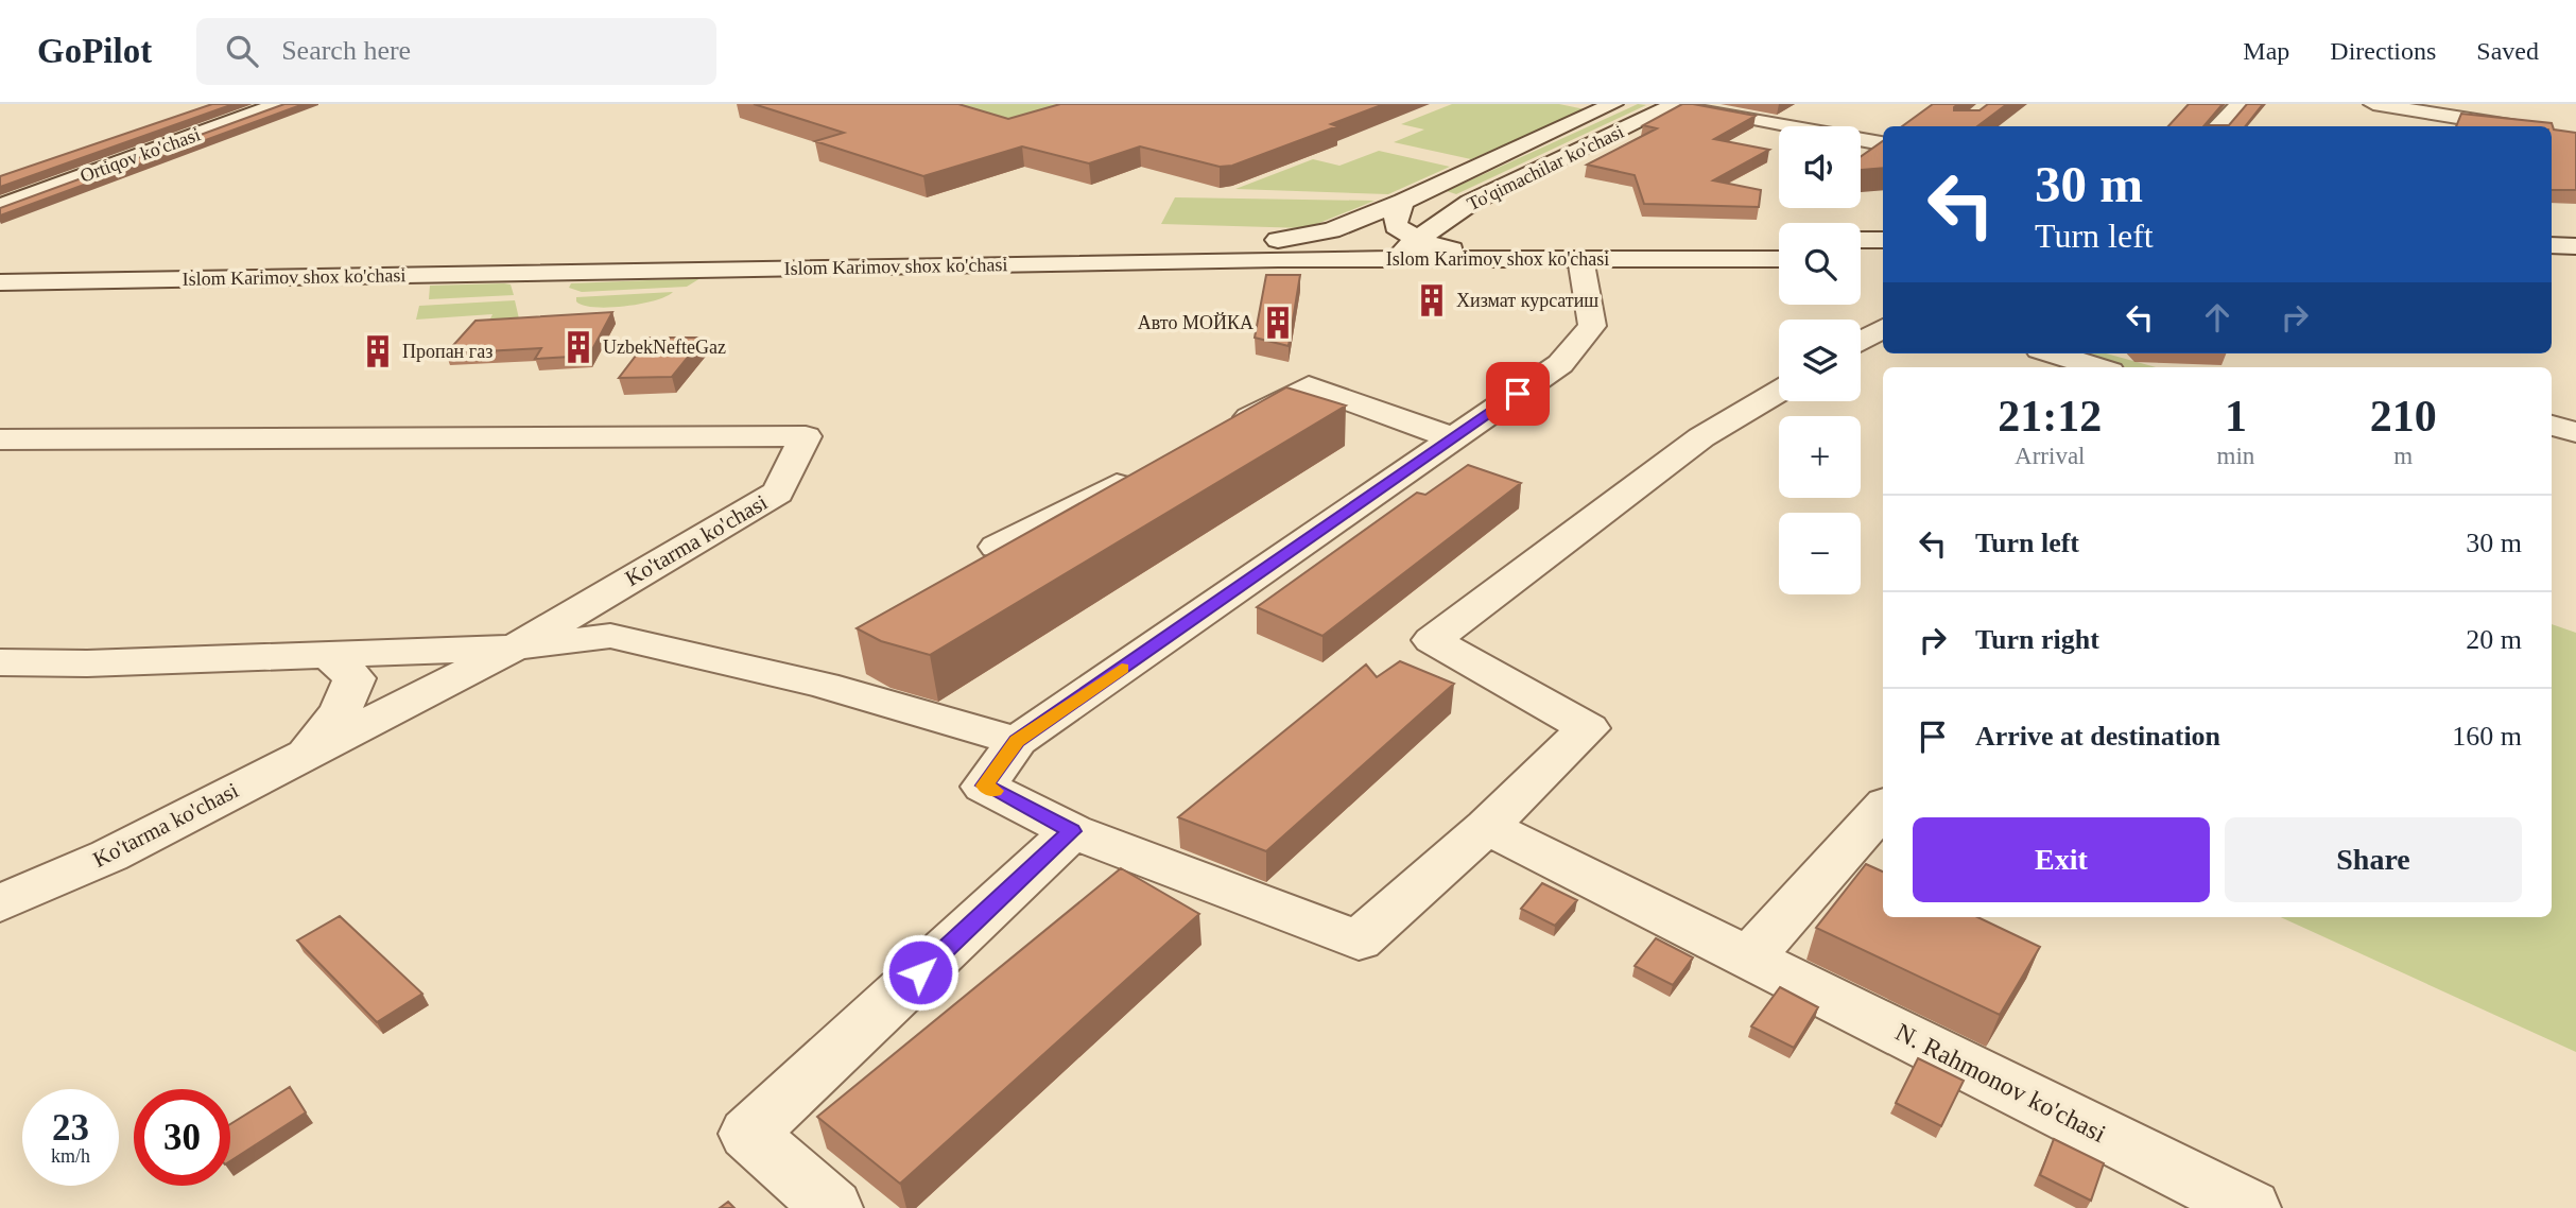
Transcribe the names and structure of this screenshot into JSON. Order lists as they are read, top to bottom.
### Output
{
  "streets": {
    "street": [
      "Ortiqov ko'chasi",
      "To'qimachilar ko'chasi",
      "Islom Karimov shox ko'chasi",
      "Ko'tarma ko'chasi",
      "N. Rahmonov ko'chasi"
    ]
  },
  "crossings": [
    ["To'qimachilar ko'chasi", "Islom Karimov shox ko'chasi"]
  ],
  "places": {
    "building": [
      "Хизмат курсатиш",
      "Авто МОЙКА",
      "UzbekNefteGaz",
      "Пропан газ"
    ]
  },
  "page": {
    "header": "GoPilot",
    "search": "Search here",
    "nav": ["Map", "Directions", "Saved"],
    "map_buttons": ["+", "−"],
    "turn": ["30 m", "Turn left"],
    "eta": [
      "21:12",
      "Arrival",
      "1",
      "min",
      "210",
      "m"
    ],
    "list": [
      {
        "name": "Turn left",
        "value": "30 m"
      },
      {
        "name": "Turn right",
        "value": "20 m"
      },
      {
        "name": "Arrive at destination",
        "value": "160 m"
      }
    ],
    "buttons": ["Exit", "Share"],
    "speed": "23 km/h",
    "limit": "30"
  }
}
